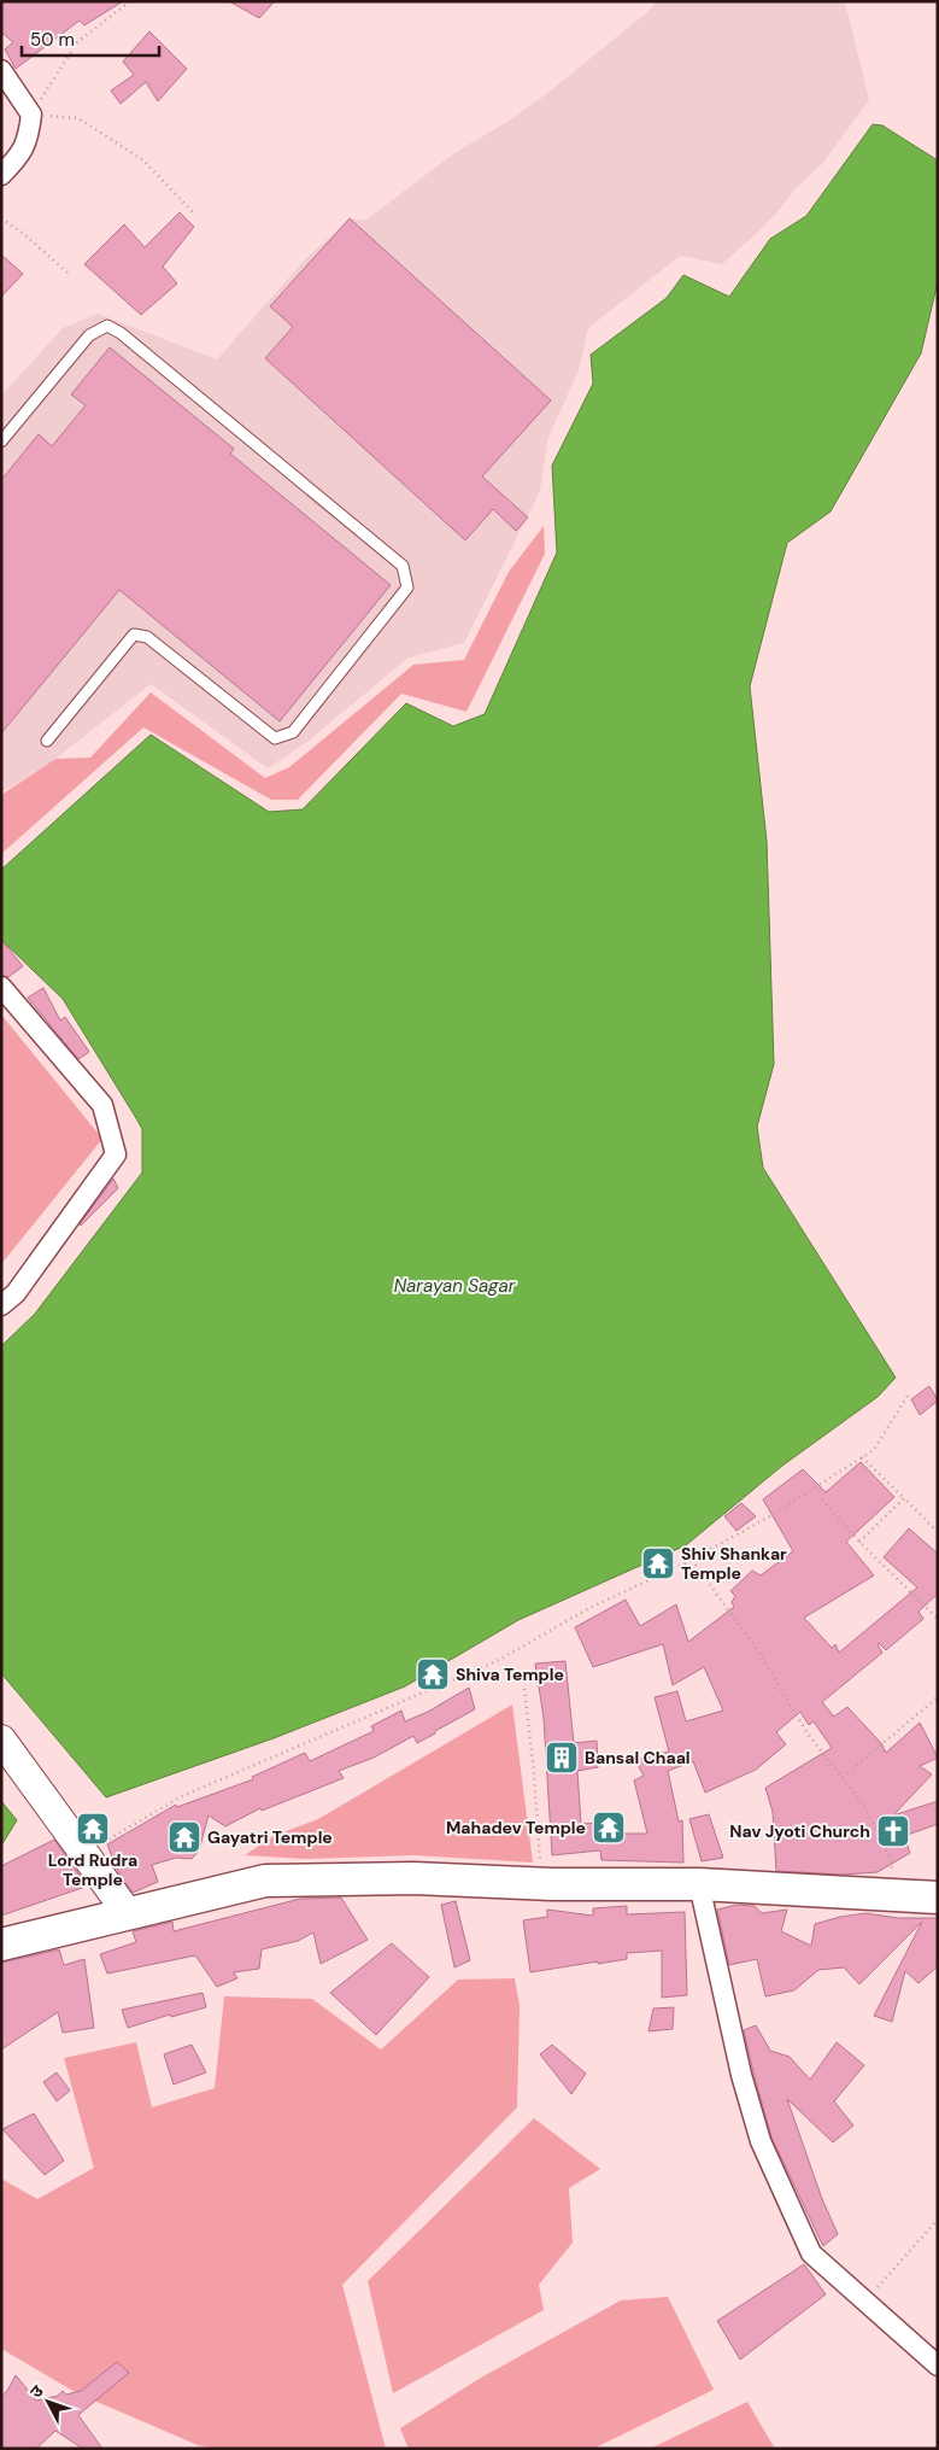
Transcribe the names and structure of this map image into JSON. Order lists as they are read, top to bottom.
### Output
{
  "water": ["Narayan Sagar"],
  "places": {
    "temple": [
      "Shiv Shankar Temple",
      "Shiva Temple",
      "Mahadev Temple",
      "Lord Rudra Temple",
      "Gayatri Temple"
    ],
    "building": ["Bansal Chaal"],
    "church": ["Nav Jyoti Church"]
  },
  "scale_bar": "50 m",
  "north": "top left"
}
